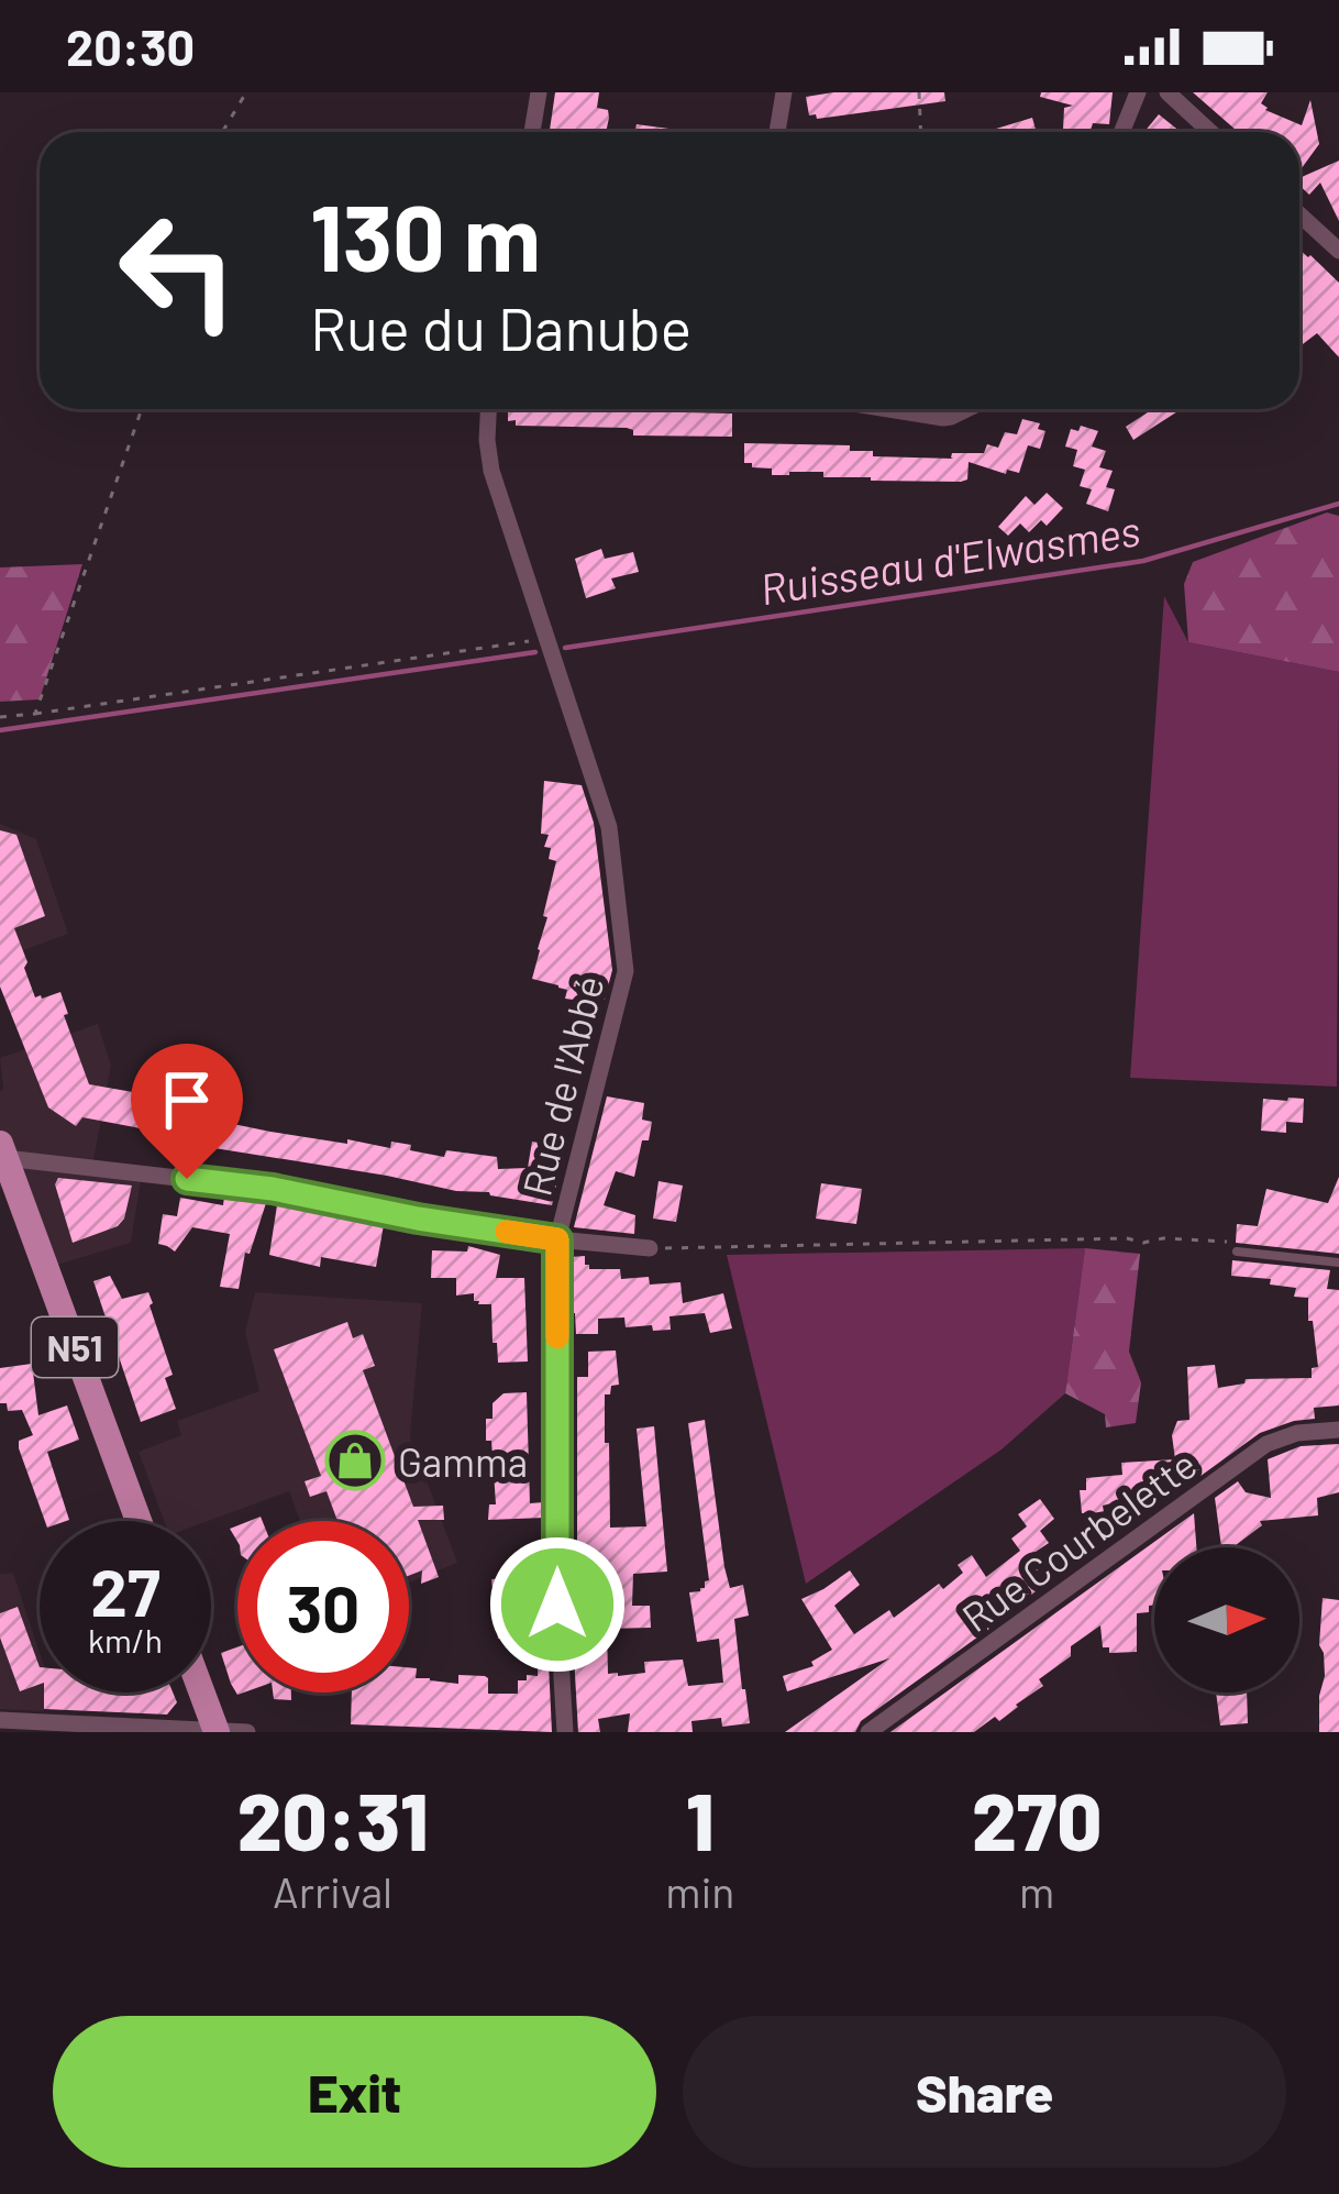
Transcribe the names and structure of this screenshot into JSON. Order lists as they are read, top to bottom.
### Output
{
  "streets": {
    "main road": ["N51"],
    "street": ["Rue de l'Abbé", "Rue Courbelette"]
  },
  "water": ["Ruisseau d'Elwasmes"],
  "places": {
    "shop": ["Gamma"]
  },
  "north": "right",
  "page": {
    "status": "20:30",
    "turn": ["130 m", "Rue du Danube"],
    "speed": "27 km/h",
    "limit": "30",
    "eta": [
      "20:31",
      "Arrival",
      "1",
      "min",
      "270",
      "m"
    ],
    "buttons": ["Exit", "Share"]
  }
}
